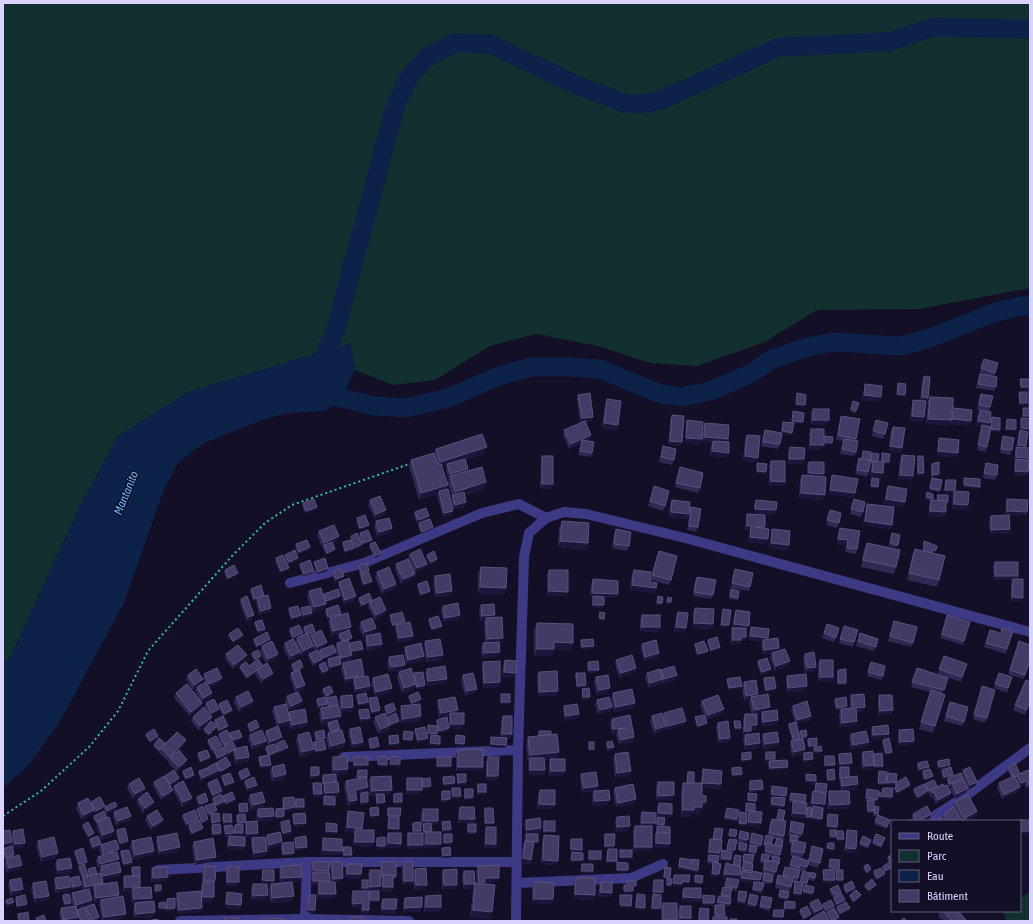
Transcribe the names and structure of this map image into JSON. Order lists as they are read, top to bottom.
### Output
{
  "water": ["Mantanito"],
  "legend": [
    "Route",
    "Parc",
    "Eau",
    "Bâtiment"
  ]
}
